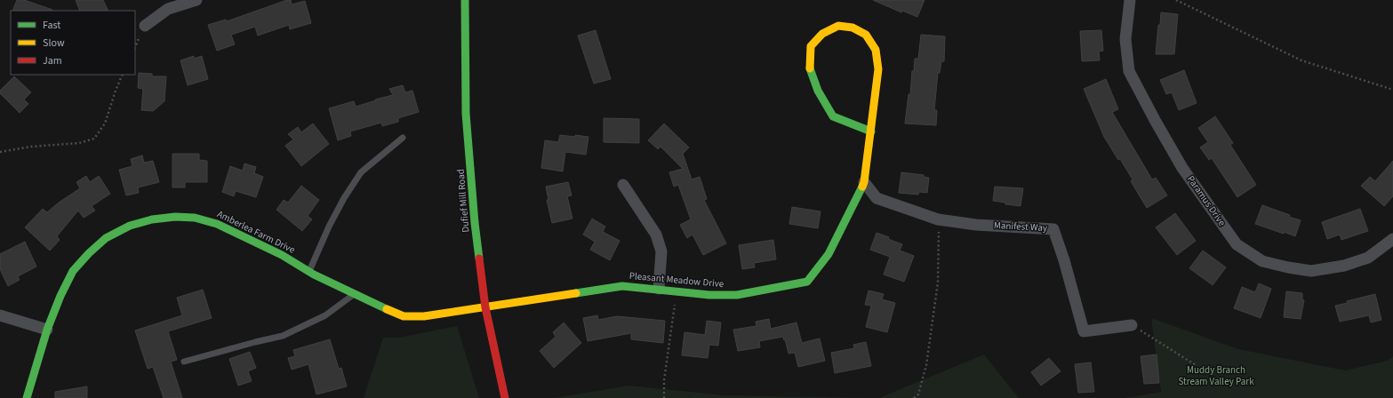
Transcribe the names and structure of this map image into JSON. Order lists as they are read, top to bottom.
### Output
{
  "streets": {
    "street": [
      "Dufief Mill Road",
      "Paramus Drive",
      "Manifest Way",
      "Amberlea Farm Drive",
      "Pleasant Meadow Drive"
    ]
  },
  "crossings": [
    ["Dufief Mill Road", "Amberlea Farm Drive"],
    ["Dufief Mill Road", "Pleasant Meadow Drive"],
    ["Manifest Way", "Pleasant Meadow Drive"],
    ["Amberlea Farm Drive", "Pleasant Meadow Drive"]
  ],
  "parks": ["Muddy Branch Stream Valley Park"],
  "legend": ["Fast", "Slow", "Jam"]
}
